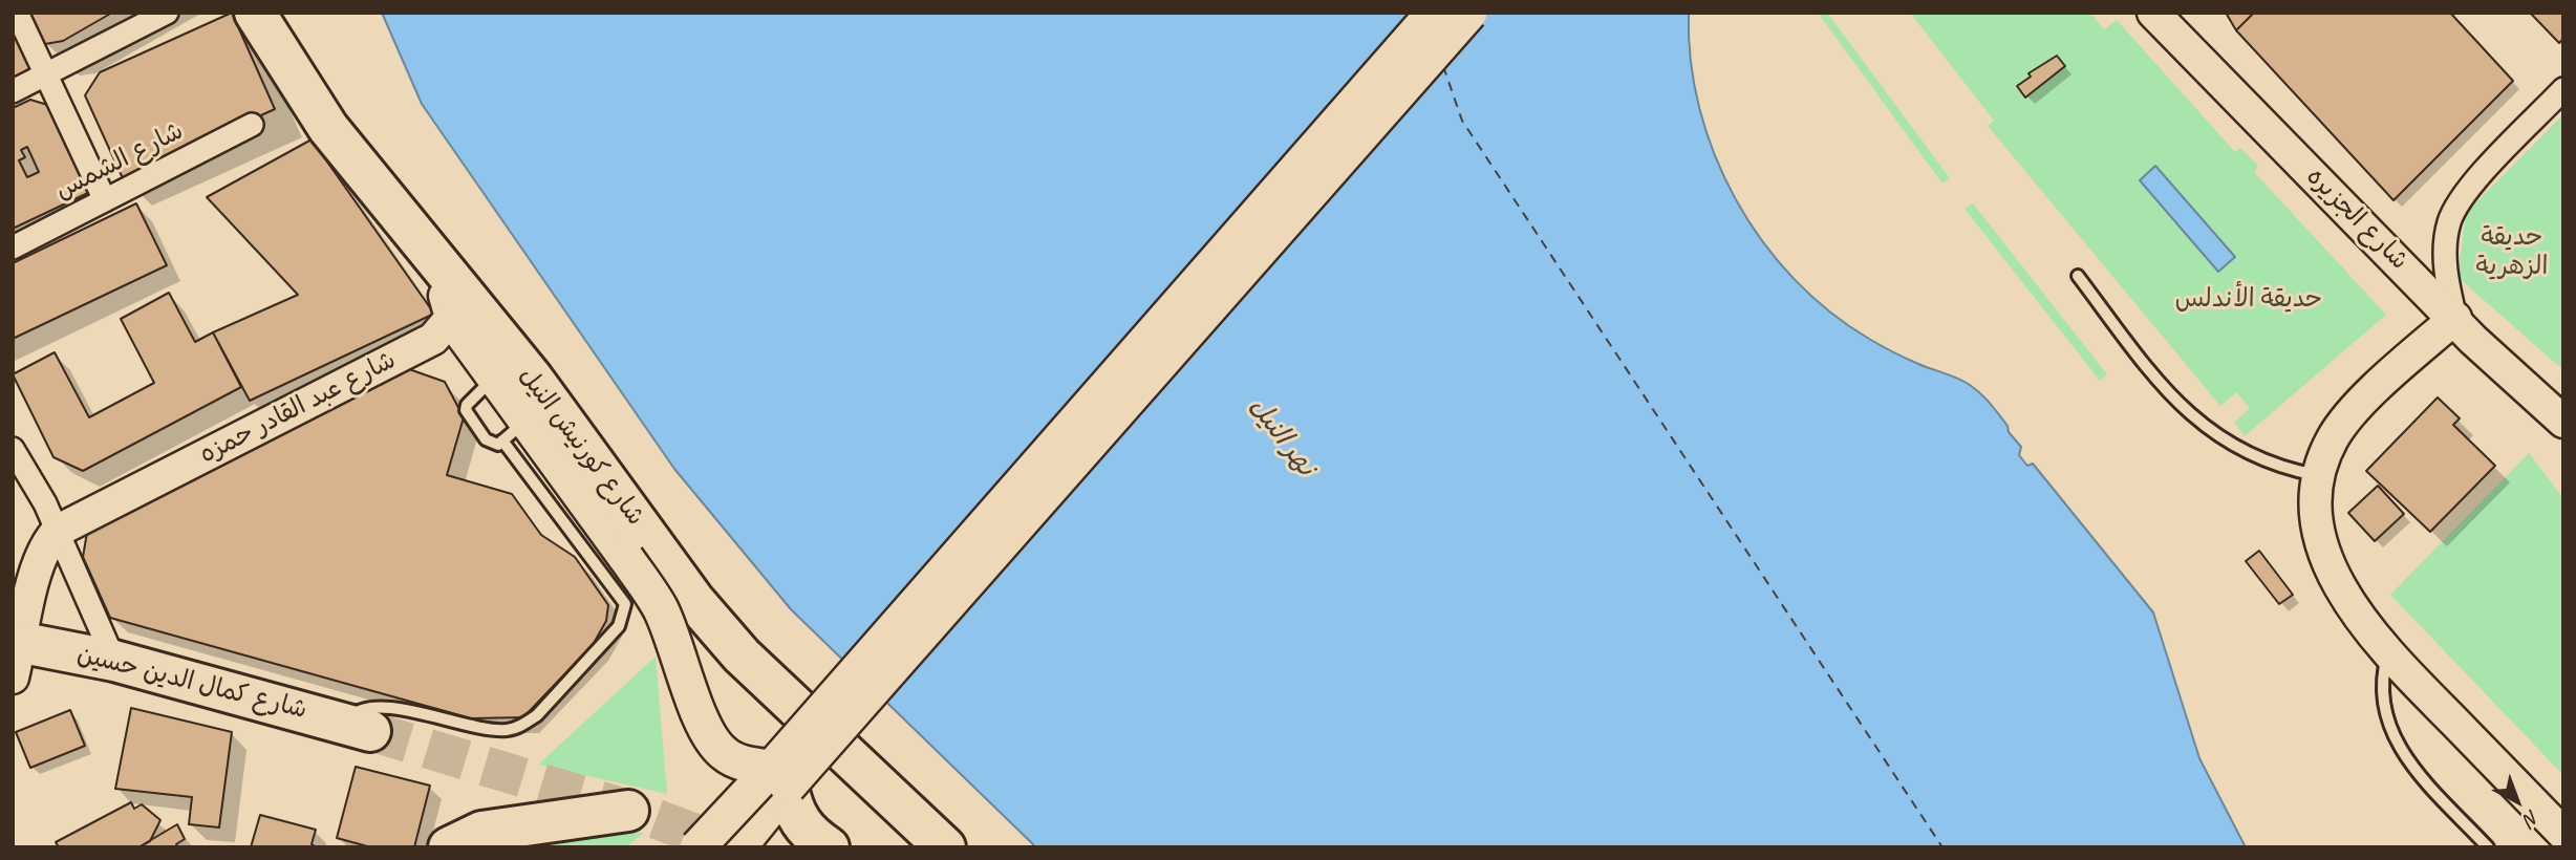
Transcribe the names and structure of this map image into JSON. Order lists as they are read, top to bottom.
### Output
{
  "streets": {
    "highway": ["شارع كورنيش النيل", "شارع كمال الدين حسين"],
    "street": ["شارع الشمس", "شارع الجزيره", "شارع عبد القادر حمزه"]
  },
  "water": ["نهر النيل"],
  "parks": ["حديقة الزهرية", "حديقة الأندلس"],
  "north": "bottom right"
}
